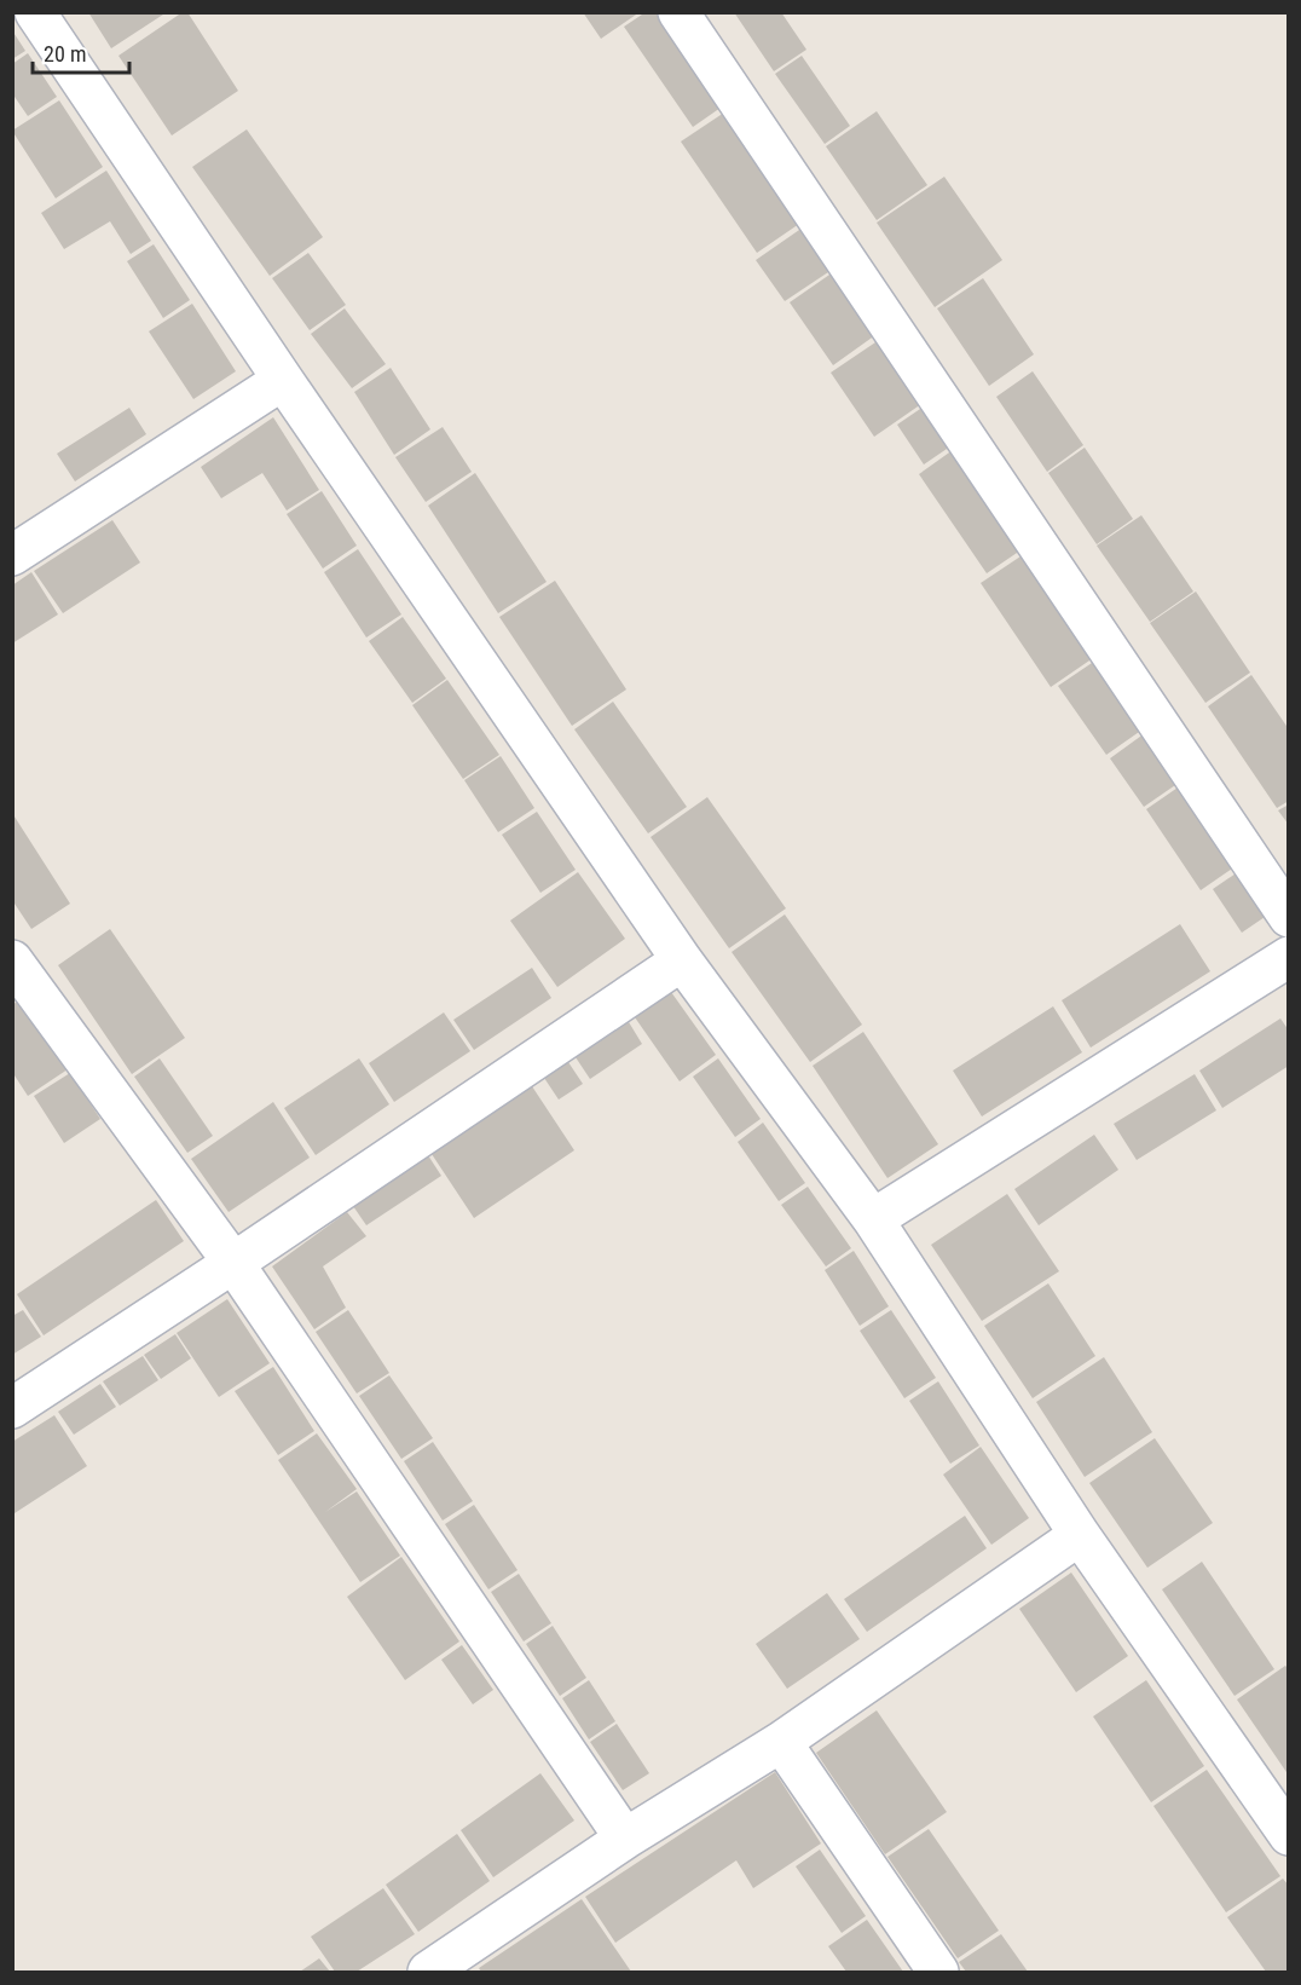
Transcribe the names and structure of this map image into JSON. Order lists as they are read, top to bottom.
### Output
{
  "scale_bar": "20 m"
}
